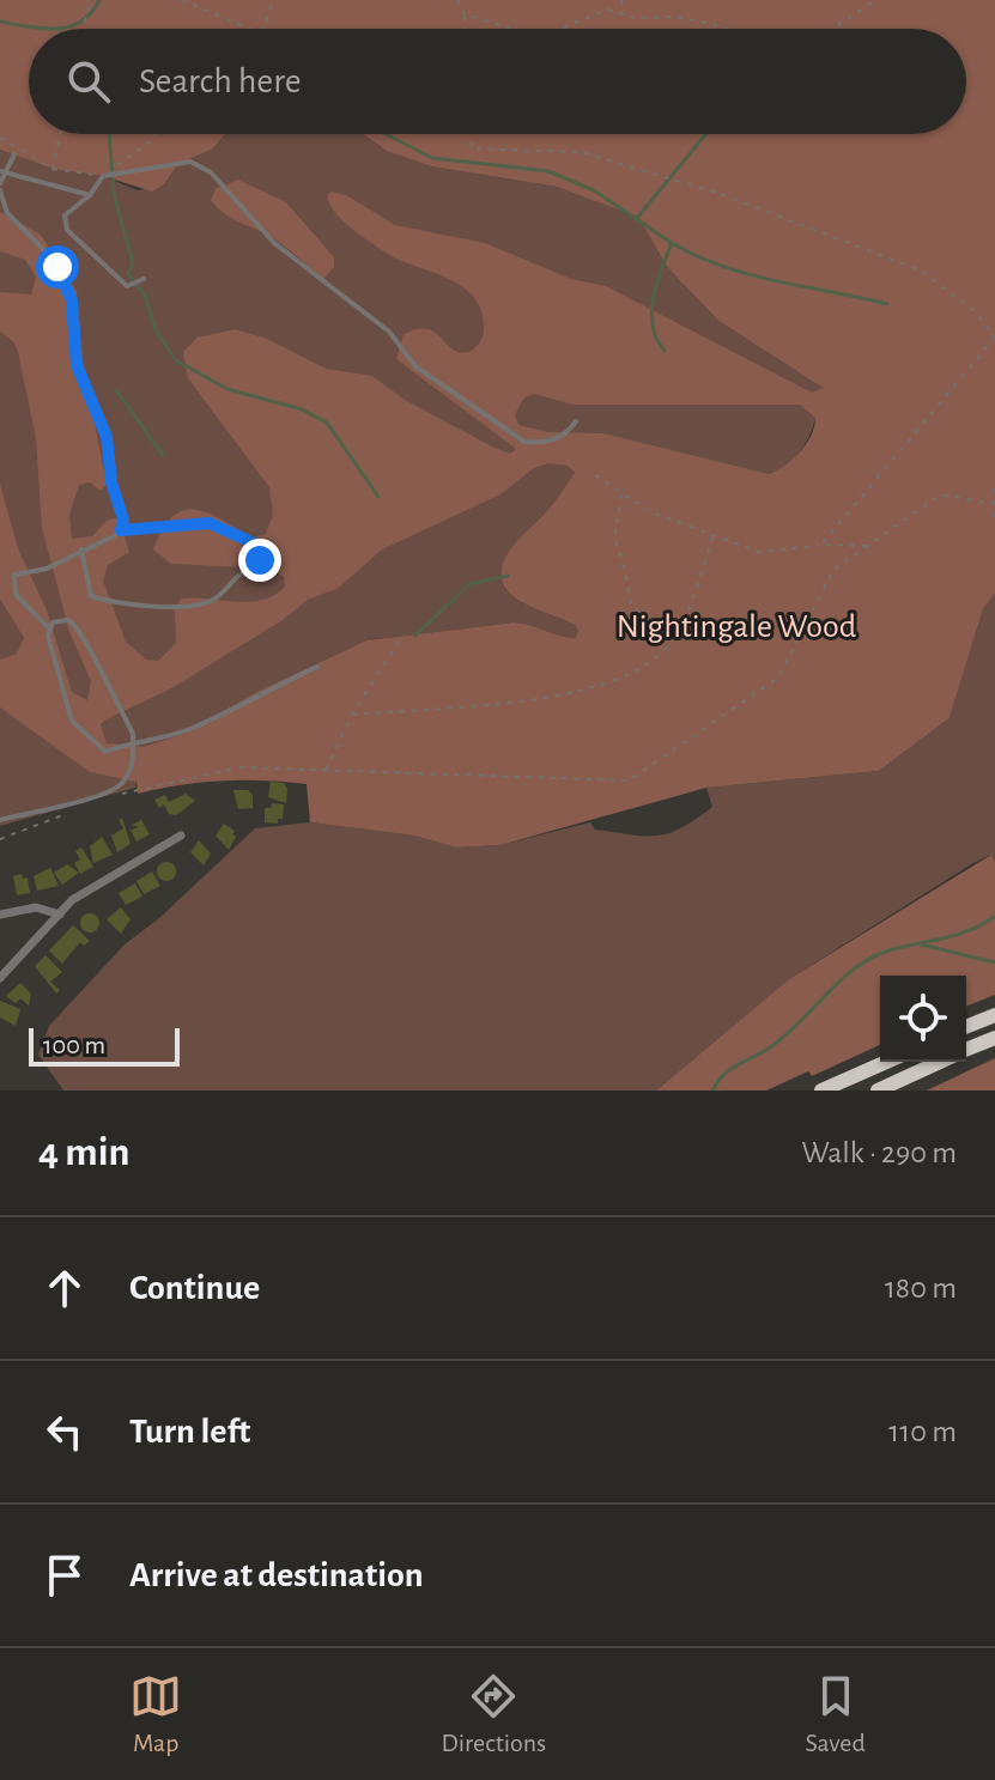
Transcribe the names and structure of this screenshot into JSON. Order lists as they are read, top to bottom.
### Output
{
  "parks": ["Nightingale Wood"],
  "scale_bar": "100 m",
  "page": {
    "search": "Search here",
    "scale": "100 m",
    "heading": ["4 min", "Walk · 290 m"],
    "list": [
      ["Continue", "180 m"],
      ["Turn left", "110 m"],
      "Arrive at destination"
    ],
    "nav": ["Map", "Directions", "Saved"]
  }
}
